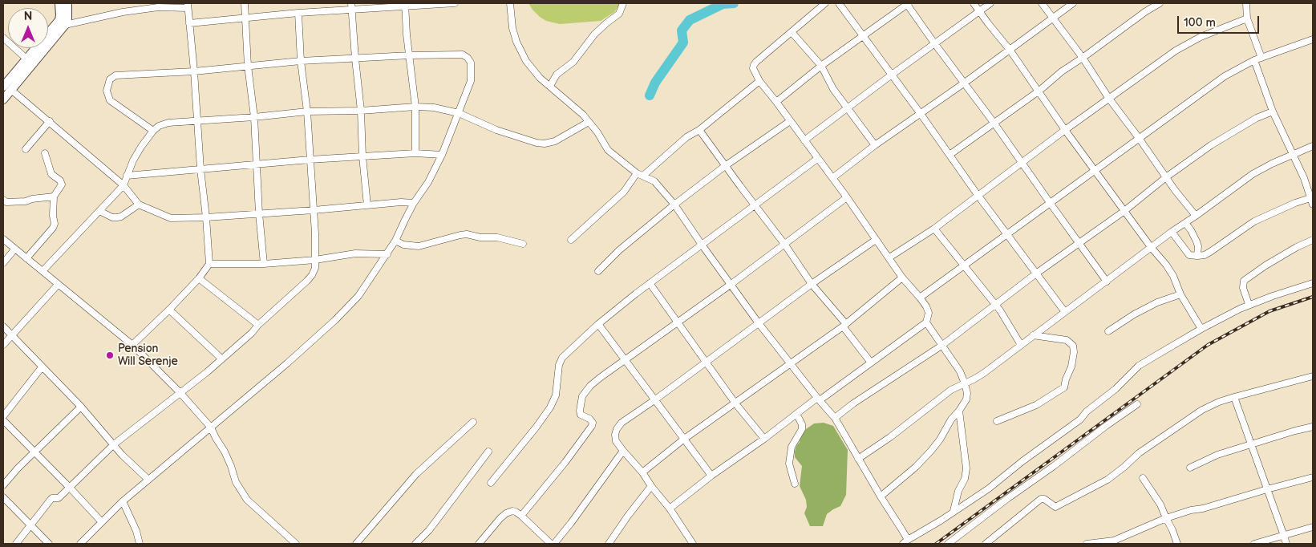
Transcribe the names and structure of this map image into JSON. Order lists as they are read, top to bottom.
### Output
{
  "places": ["Pension Will Serenje"],
  "scale_bar": "100 m",
  "north": "top"
}
